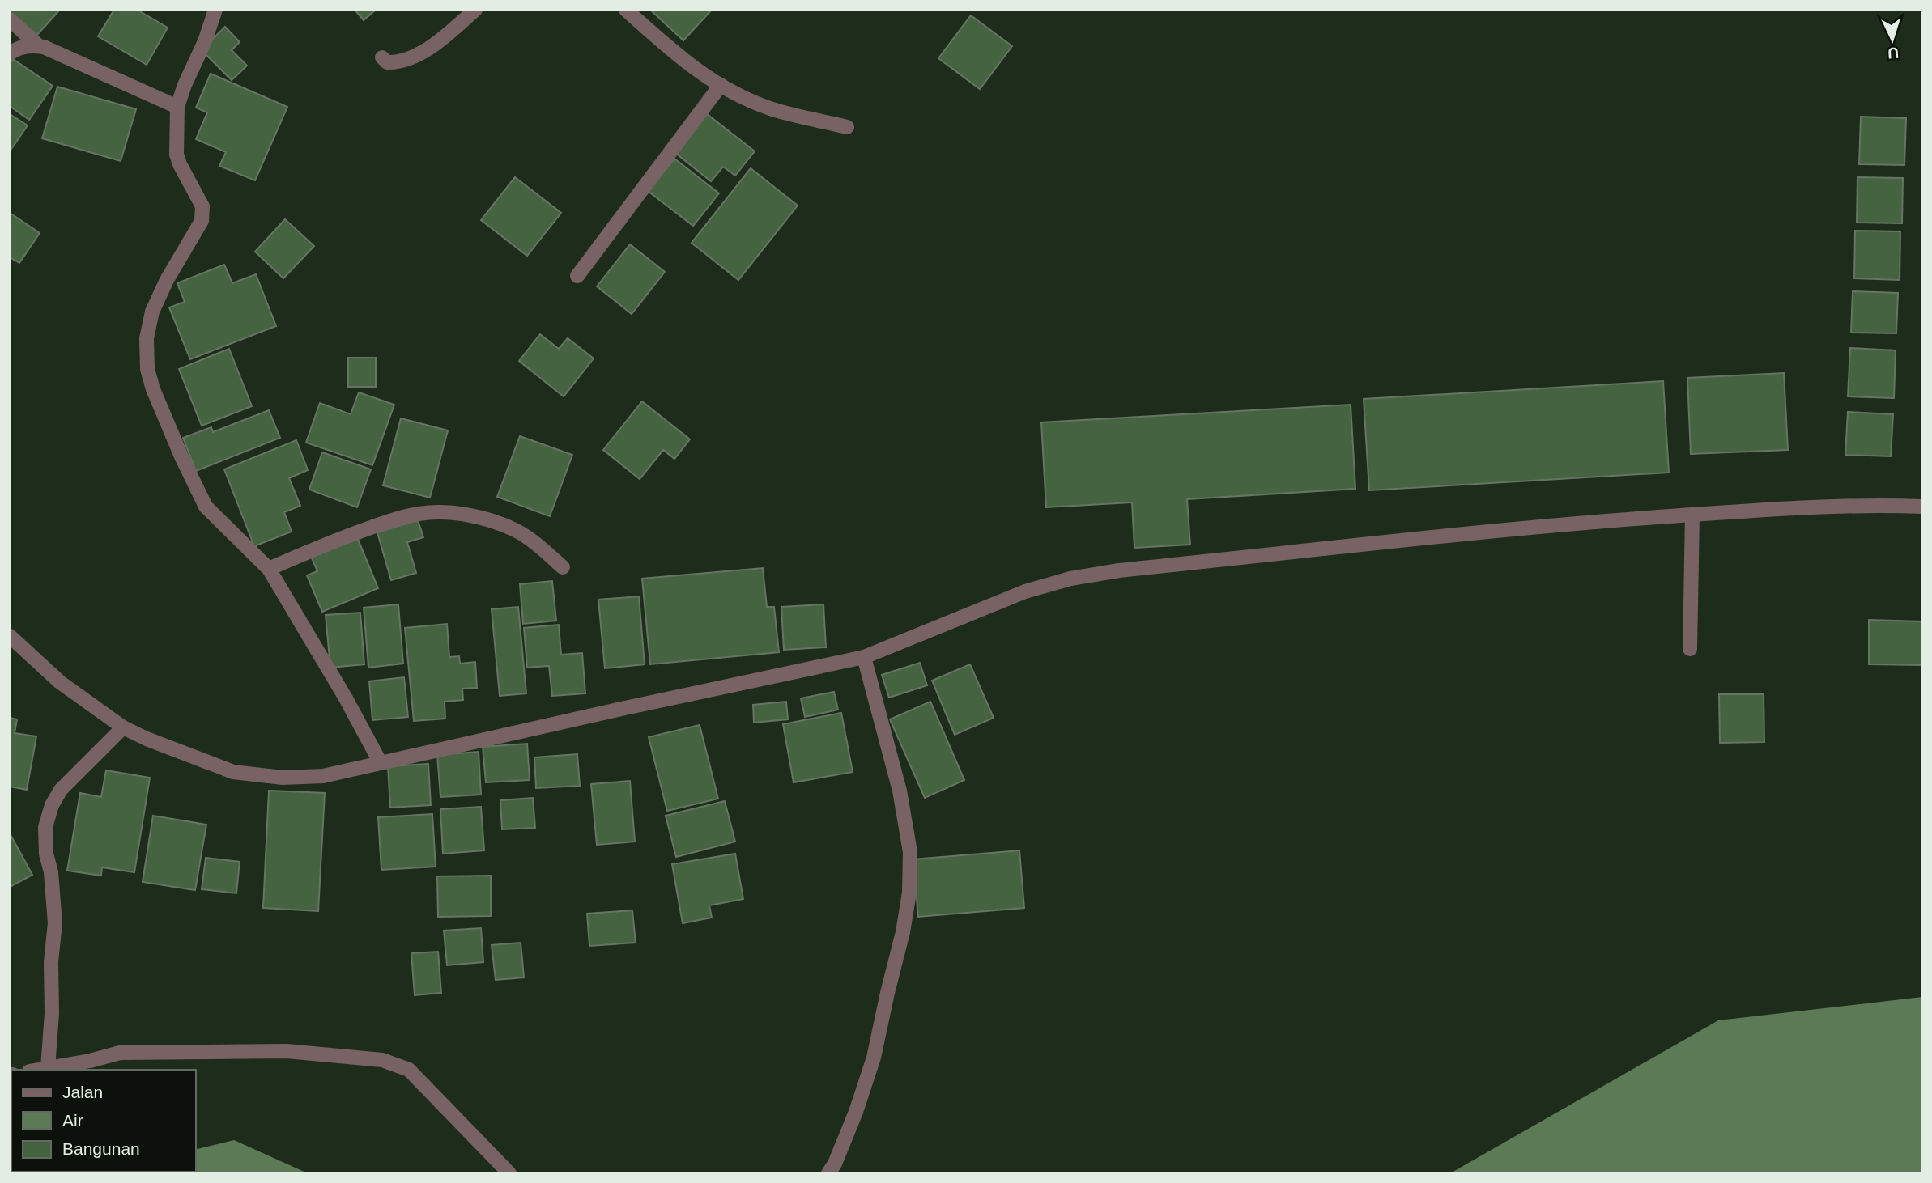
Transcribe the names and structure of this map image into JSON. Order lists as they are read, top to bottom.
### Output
{
  "legend": ["Jalan", "Air", "Bangunan"],
  "north": "bottom"
}
